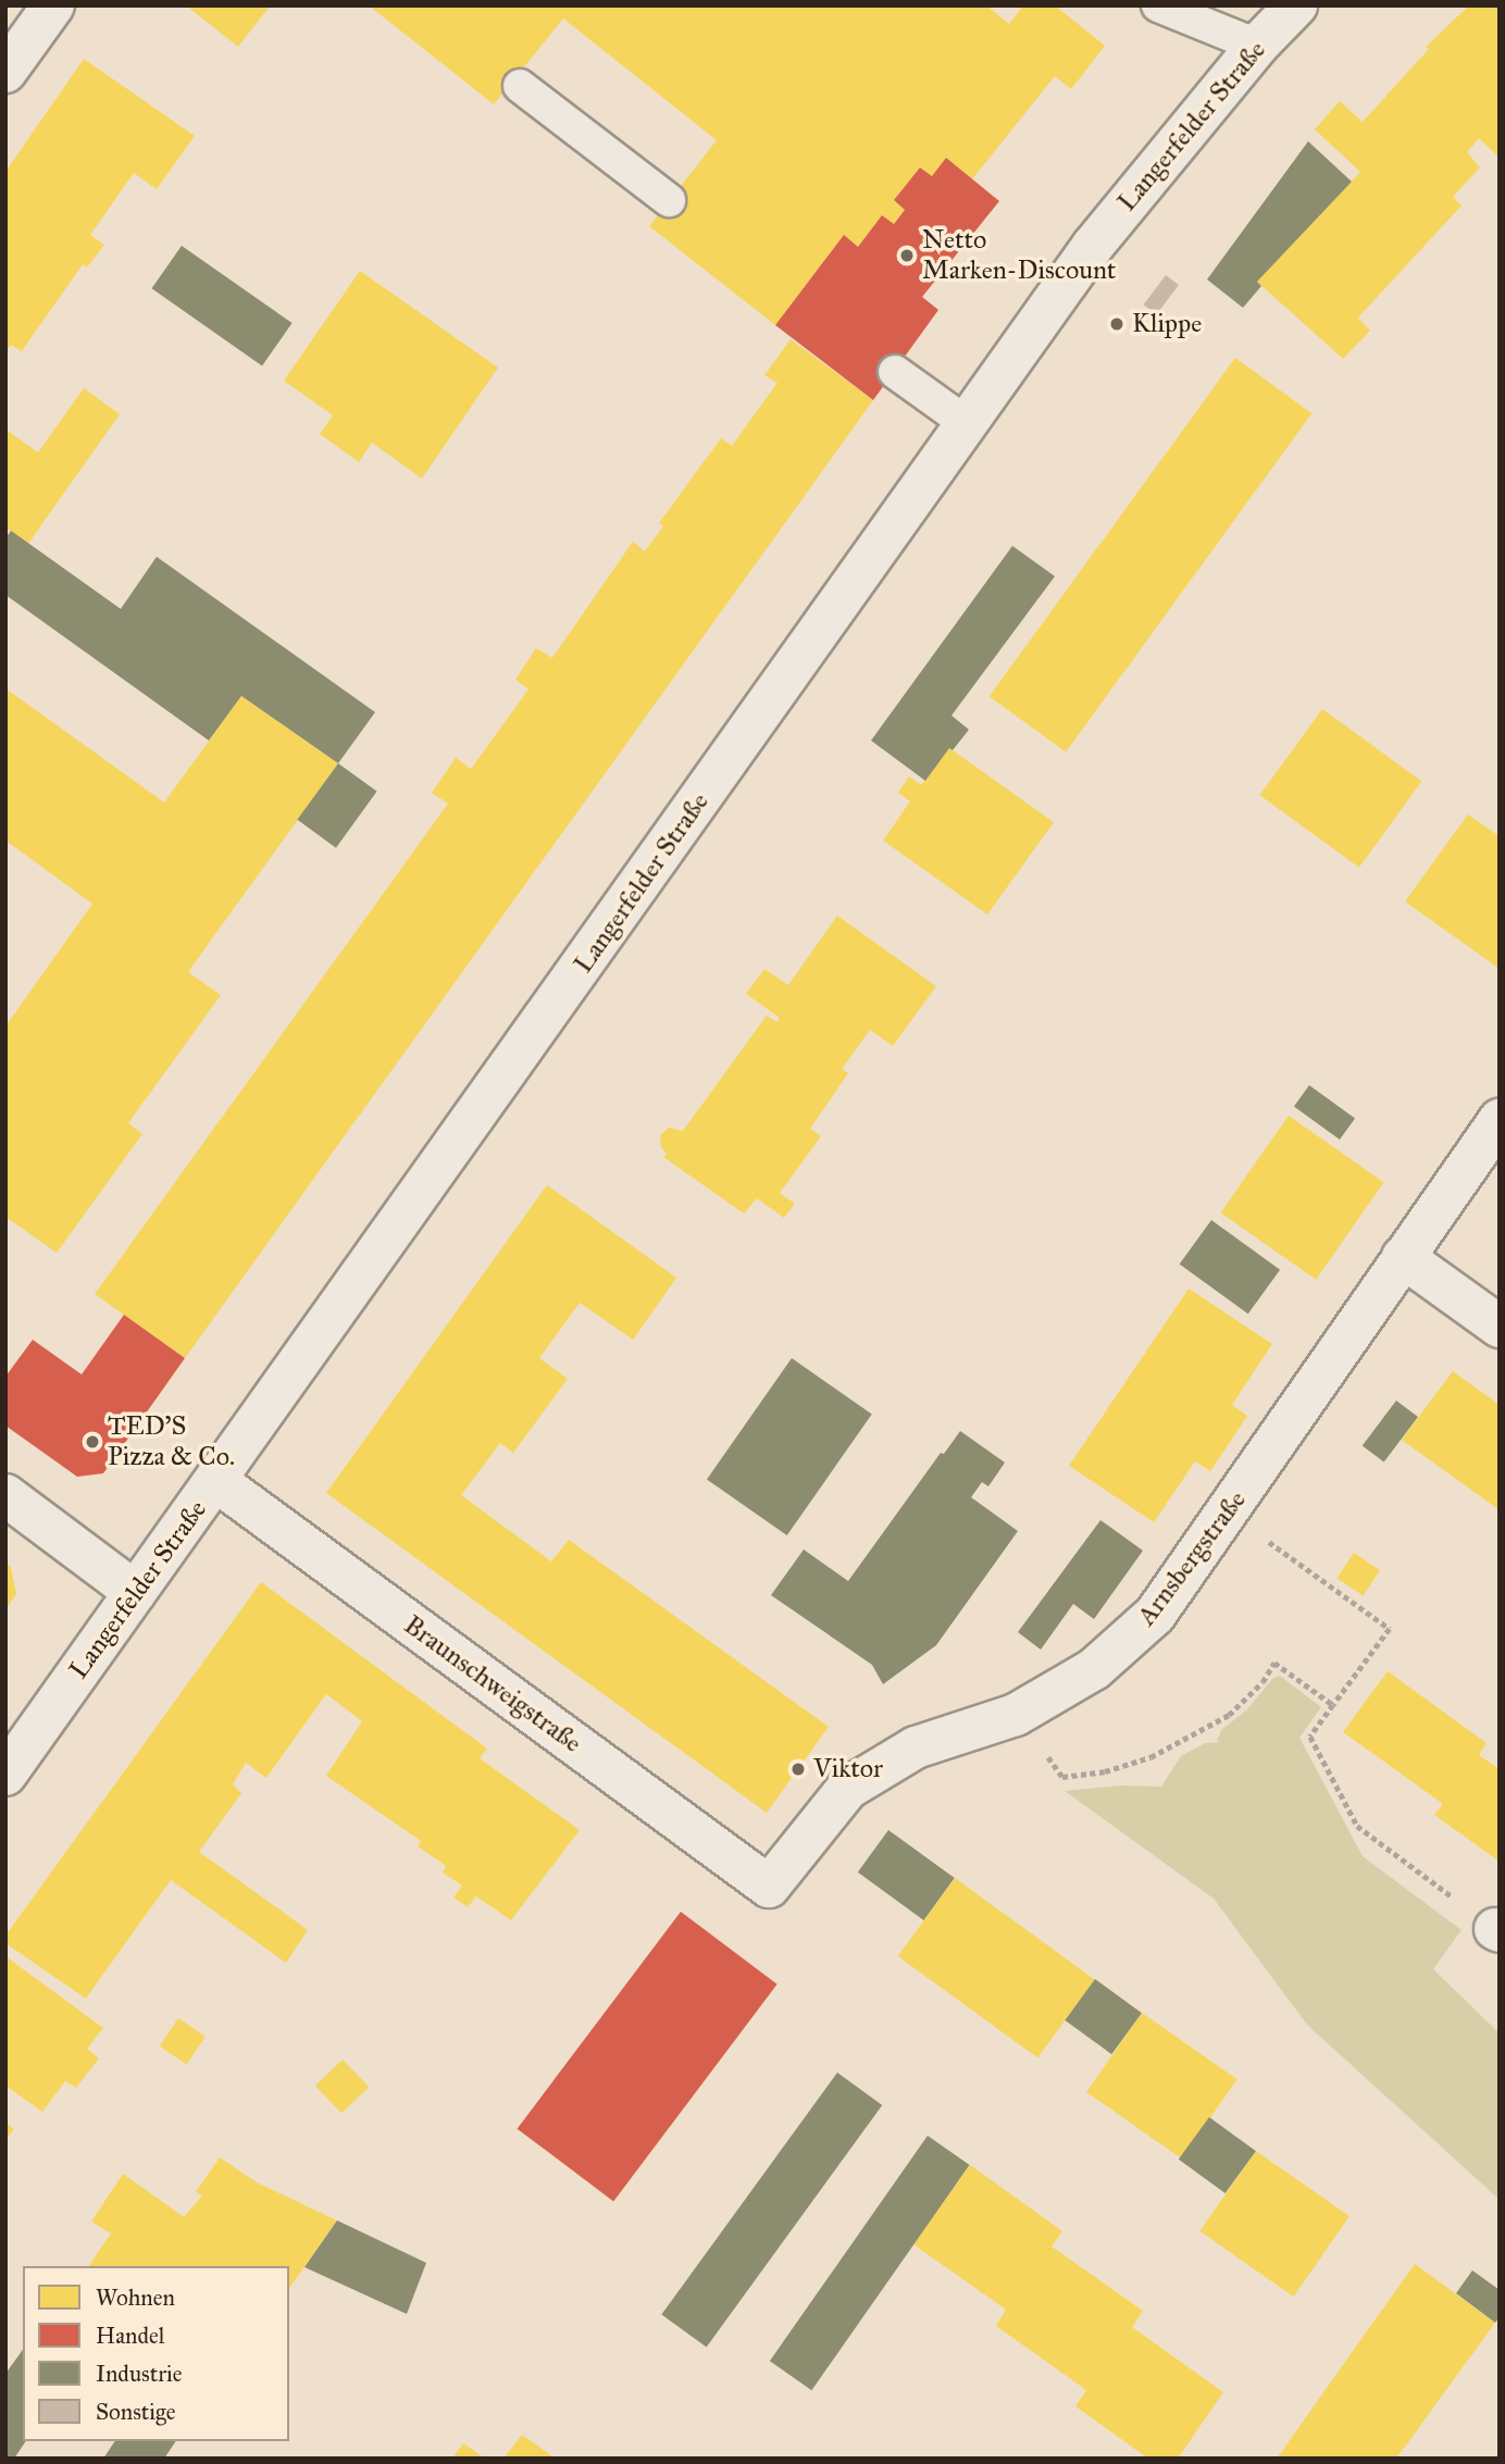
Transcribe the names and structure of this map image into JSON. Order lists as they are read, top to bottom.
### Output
{
  "streets": {
    "main road": ["Langerfelder Straße", "Arnsbergstraße", "Braunschweigstraße"]
  },
  "crossings": [
    ["Langerfelder Straße", "Braunschweigstraße"],
    ["Arnsbergstraße", "Braunschweigstraße"]
  ],
  "places": [
    "Netto Marken-Discount",
    "Klippe",
    "TED'S Pizza & Co.",
    "Viktor"
  ],
  "legend": [
    "Wohnen",
    "Handel",
    "Industrie",
    "Sonstige"
  ]
}
